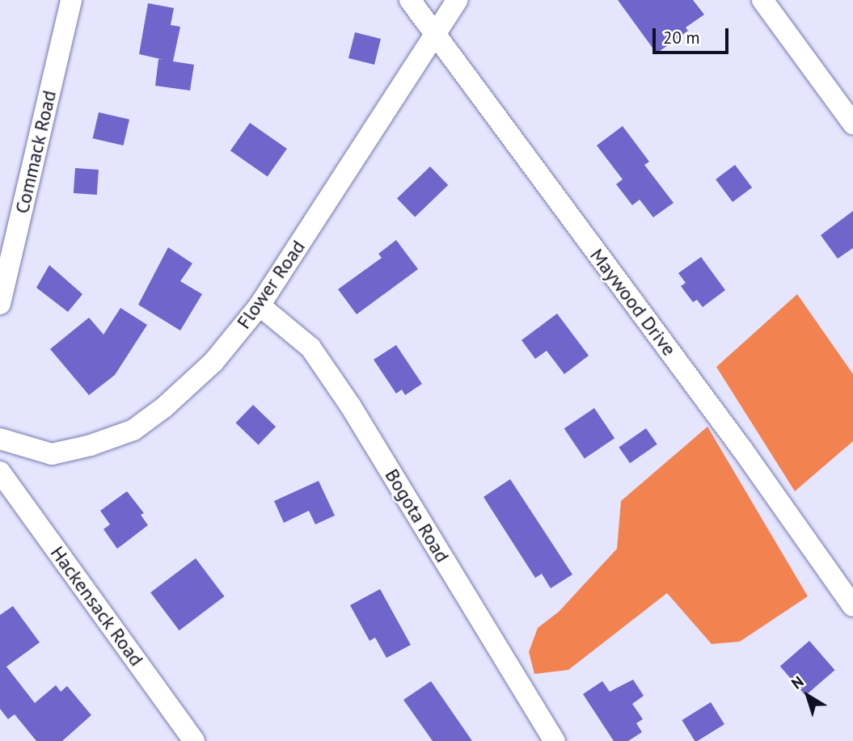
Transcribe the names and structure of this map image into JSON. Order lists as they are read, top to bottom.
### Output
{
  "streets": {
    "street": [
      "Commack Road",
      "Flower Road",
      "Maywood Drive",
      "Bogota Road",
      "Hackensack Road"
    ]
  },
  "crossings": [
    ["Flower Road", "Maywood Drive"],
    ["Flower Road", "Bogota Road"]
  ],
  "scale_bar": "20 m",
  "north": "top left"
}
